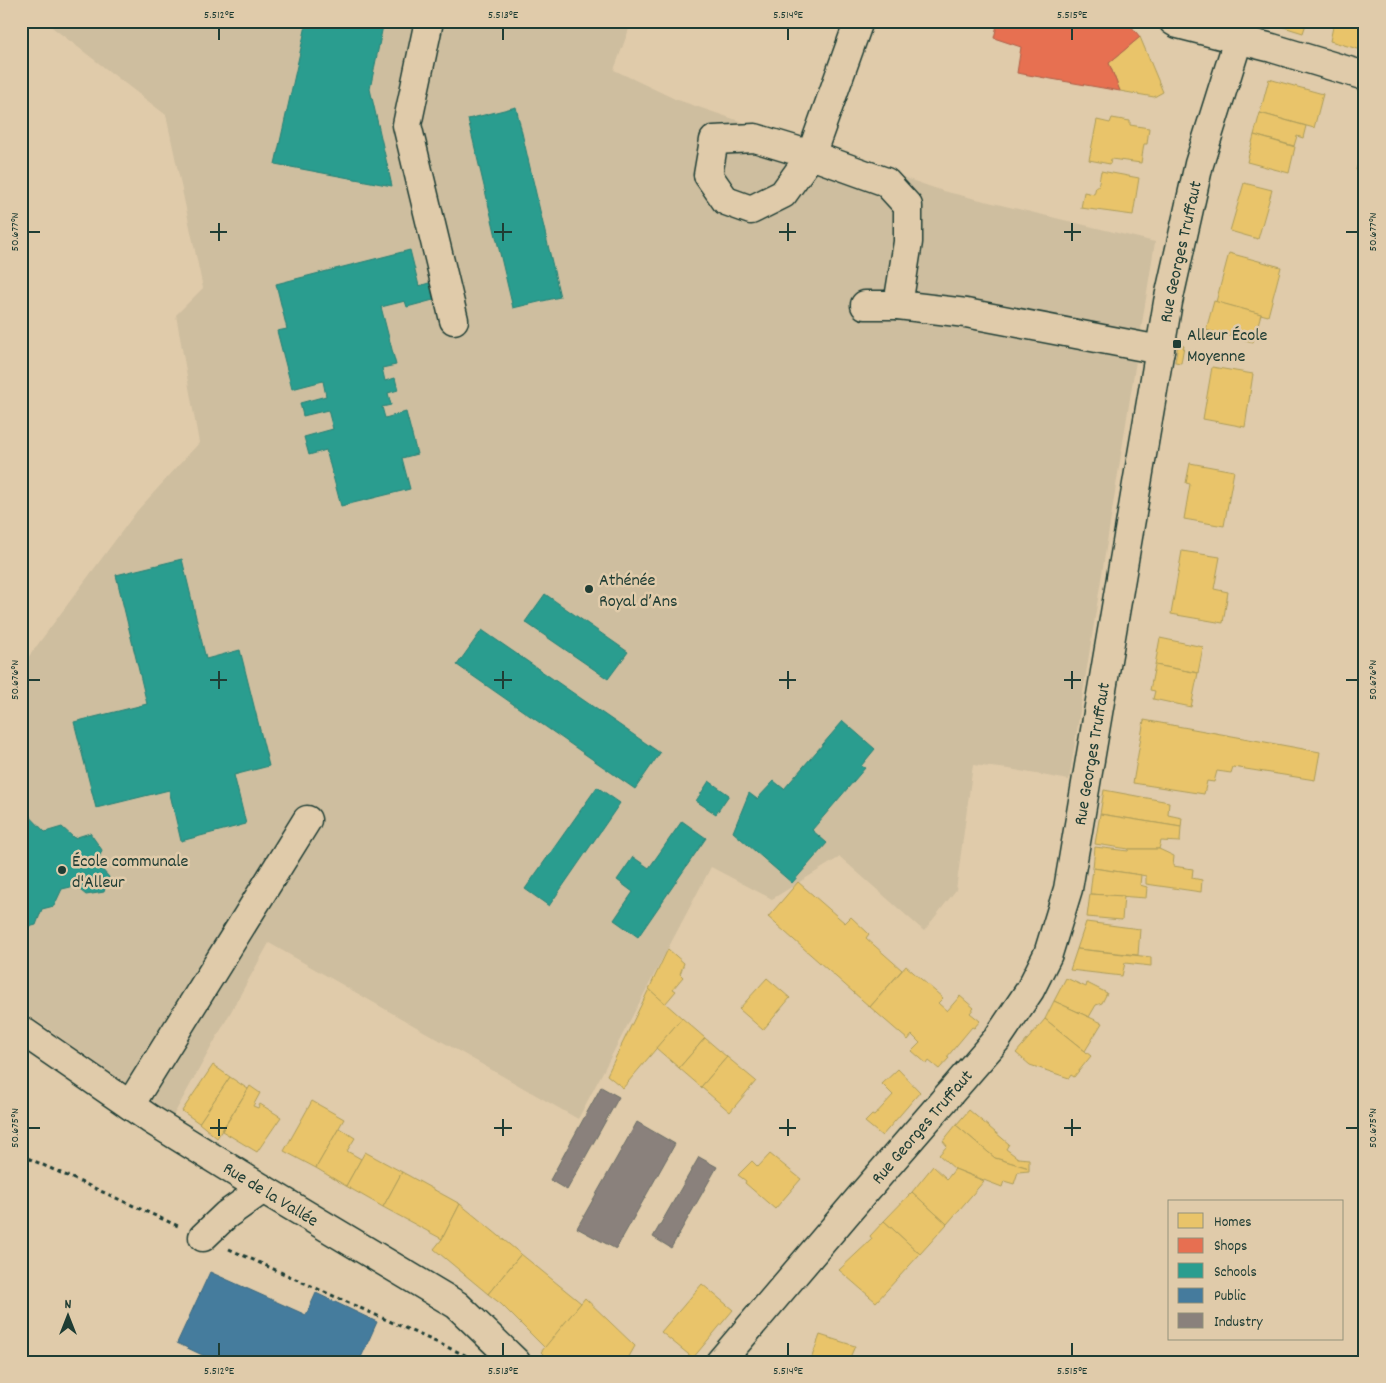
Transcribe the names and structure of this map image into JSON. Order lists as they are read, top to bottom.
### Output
{
  "streets": {
    "street": ["Rue Georges Truffaut", "Rue de la Vallée"]
  },
  "places": {
    "transit": ["Alleur École Moyenne"],
    "other": ["Athénée Royal d’Ans", "École communale d'Alleur"]
  },
  "legend": [
    "Homes",
    "Shops",
    "Schools",
    "Public",
    "Industry"
  ],
  "north": "top",
  "coordinates": [
    "5.512°E",
    "5.513°E",
    "5.514°E",
    "5.515°E",
    "50.677°N",
    "50.676°N",
    "50.675°N"
  ]
}
